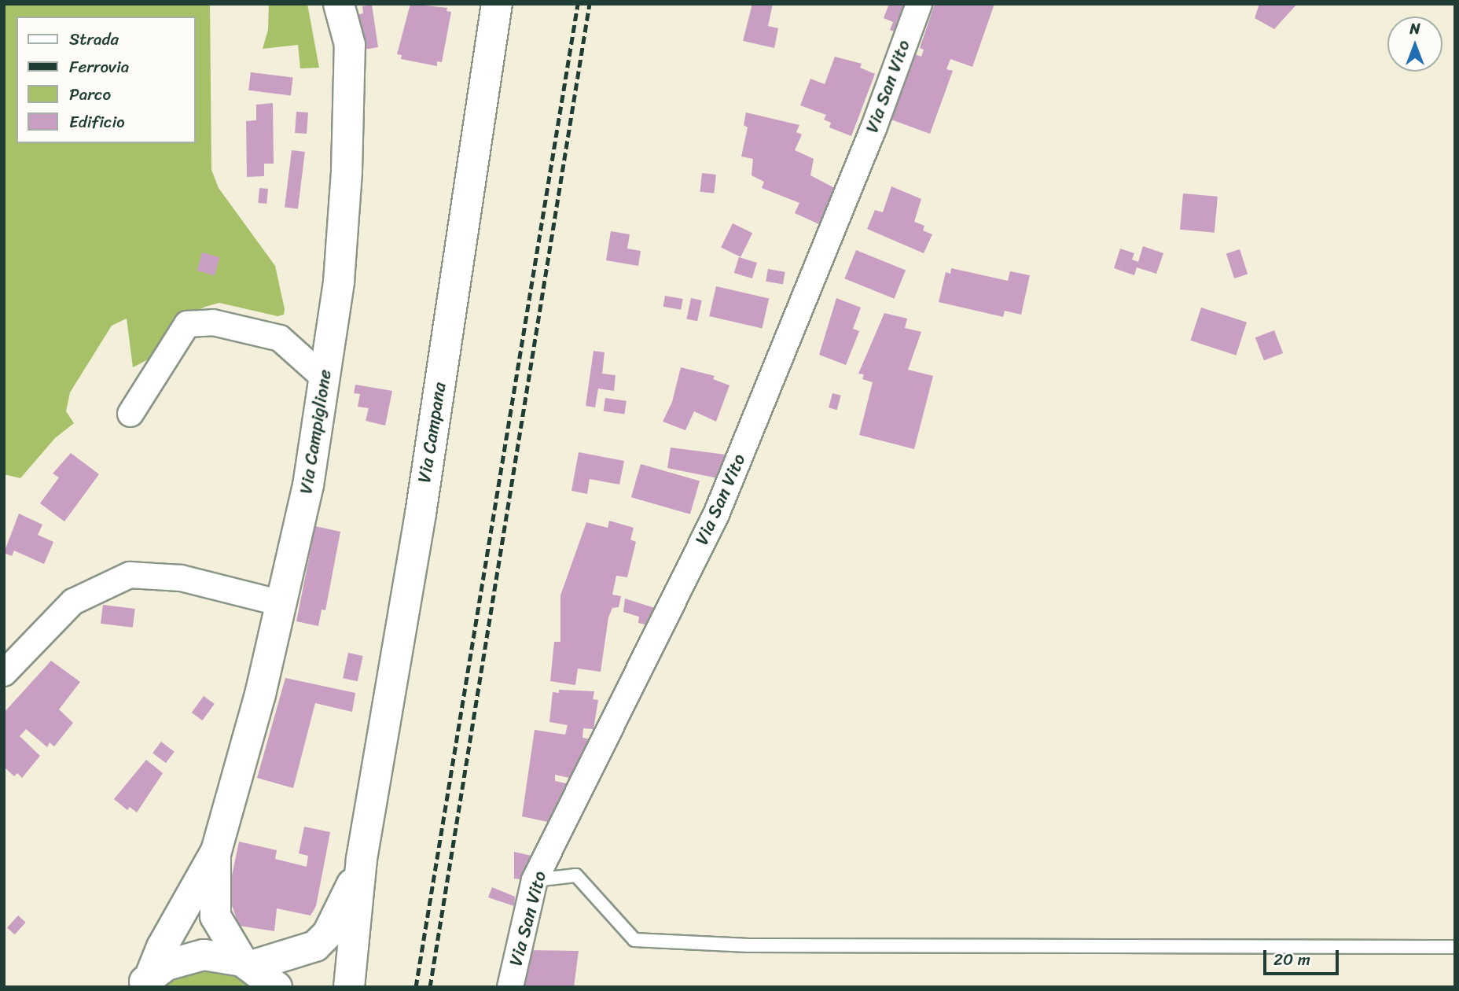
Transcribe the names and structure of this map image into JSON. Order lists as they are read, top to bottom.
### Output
{
  "streets": {
    "main road": ["Via Campiglione", "Via Campana"],
    "street": ["Via San Vito"]
  },
  "crossings": [
    ["Via Campiglione", "Via Campana"]
  ],
  "legend": [
    "Strada",
    "Ferrovia",
    "Parco",
    "Edificio"
  ],
  "scale_bar": "20 m",
  "north": "top"
}
